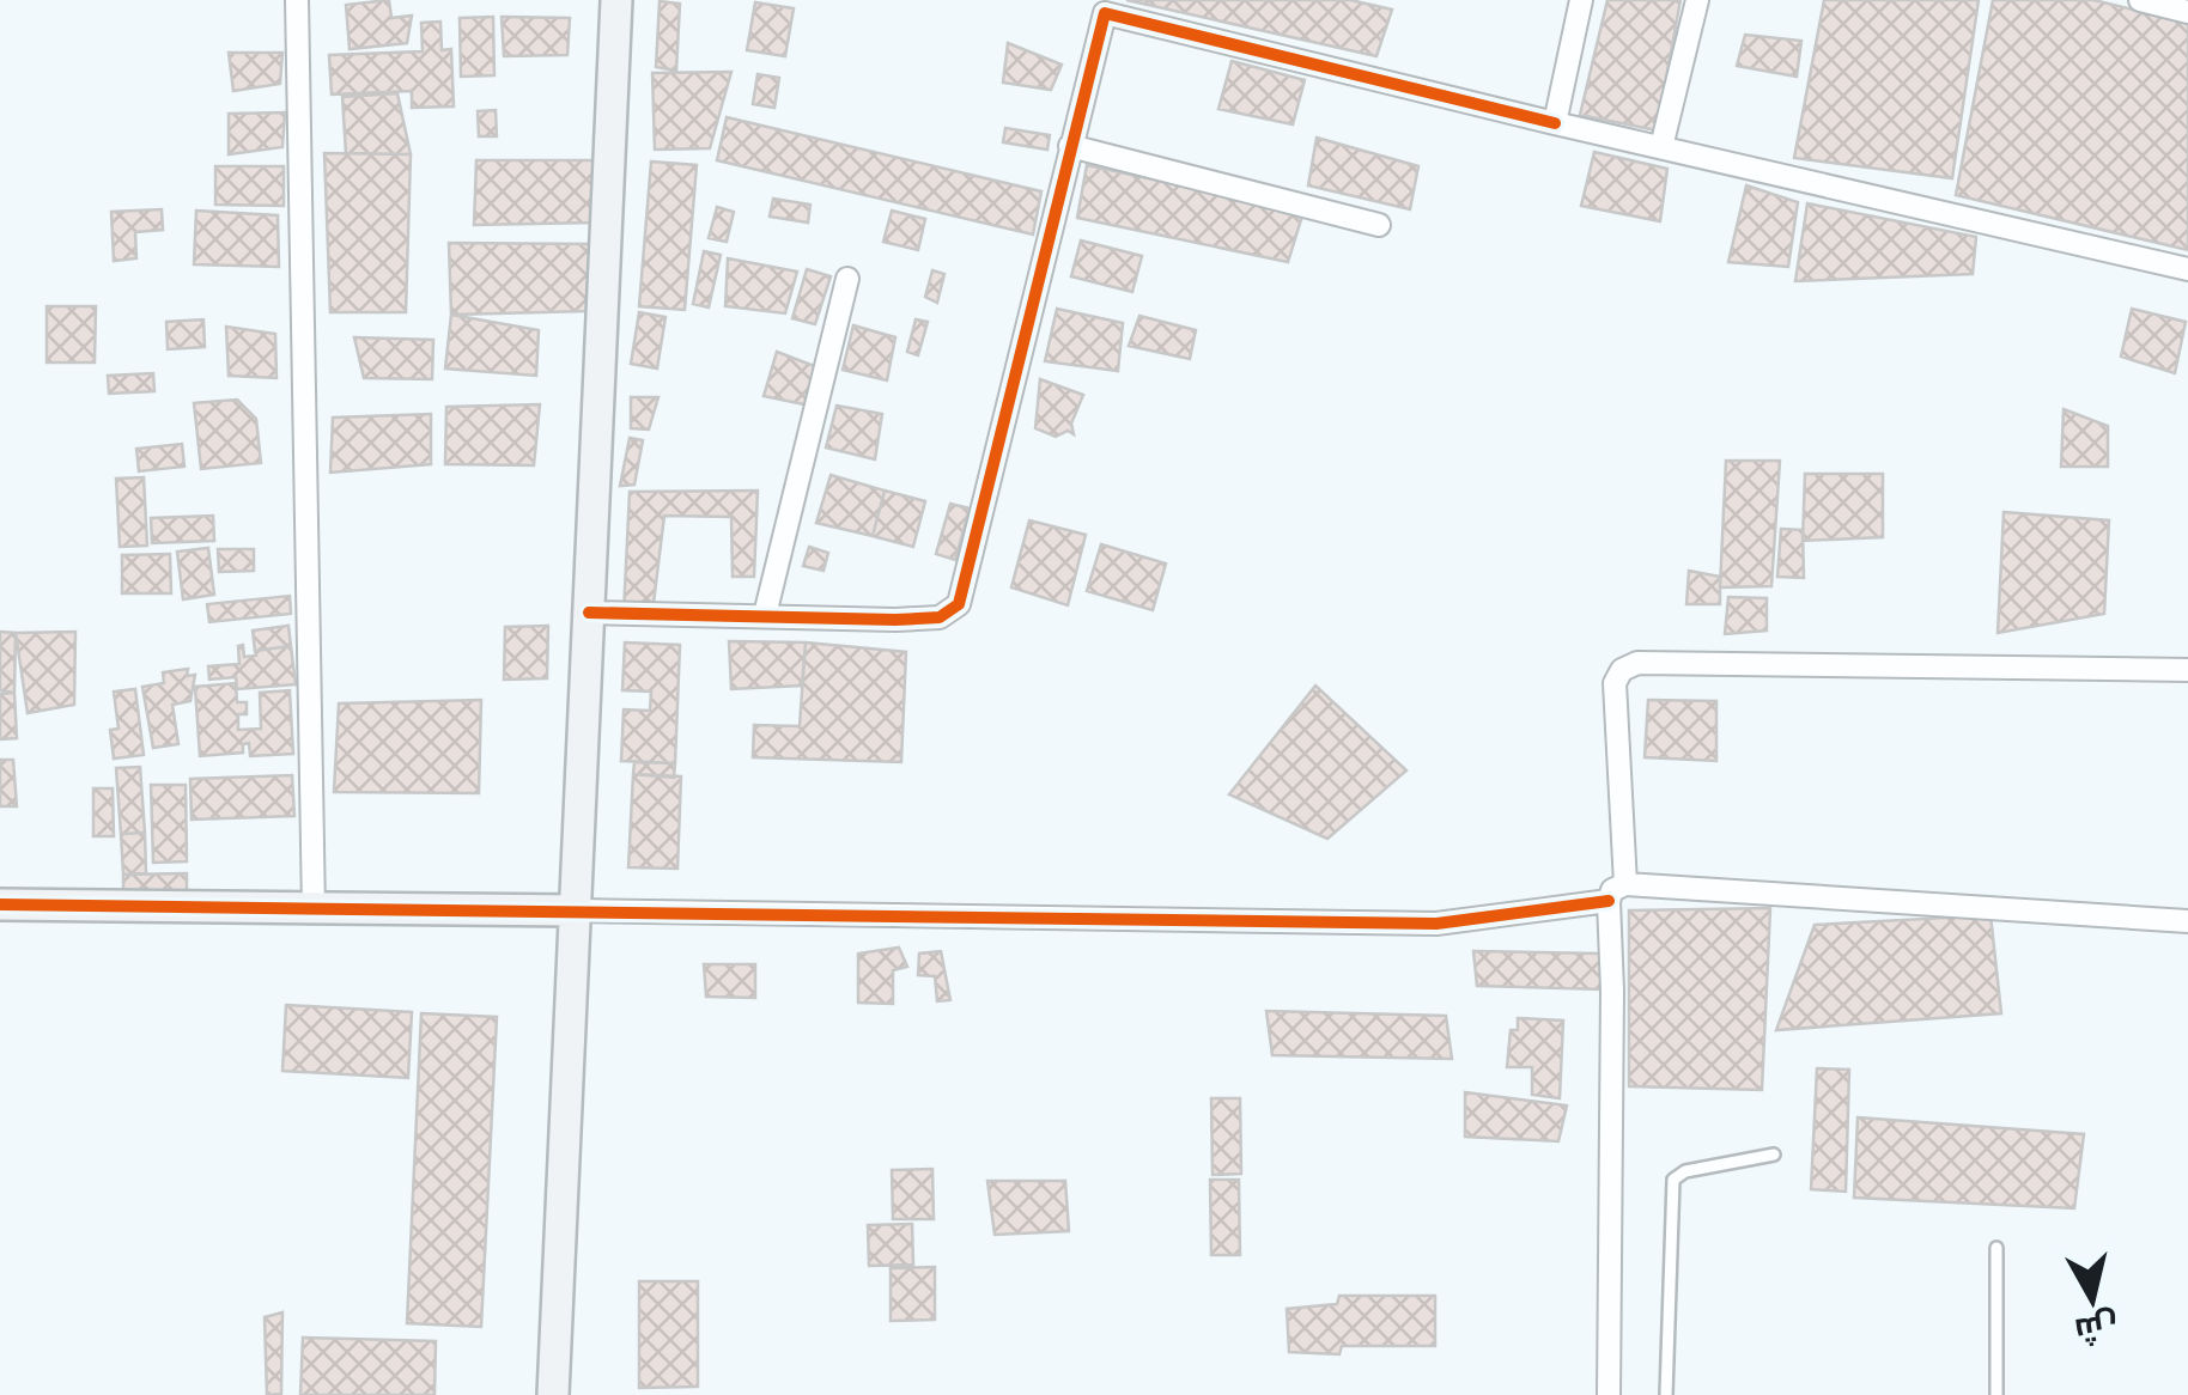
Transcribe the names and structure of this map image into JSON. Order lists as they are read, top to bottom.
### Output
{
  "north": "bottom"
}
